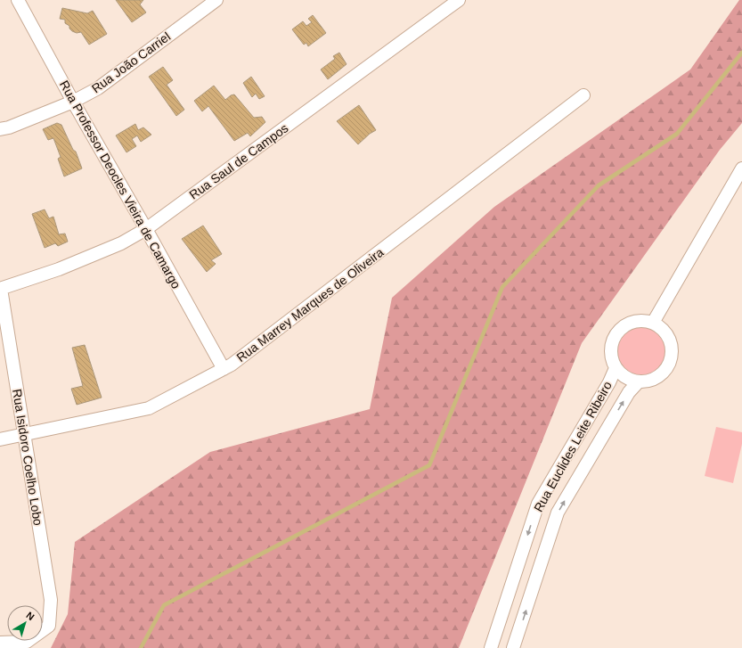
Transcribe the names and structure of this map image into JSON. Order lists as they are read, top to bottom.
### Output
{
  "streets": {
    "street": [
      "Rua João Carriel",
      "Rua Saul de Campos",
      "Rua Professor Deocles Vieira de Camargo",
      "Rua Marrey Marques de Oliveira",
      "Rua Euclides Leite Ribeiro",
      "Rua Isidoro Coelho Lobo"
    ]
  },
  "crossings": [
    ["Rua João Carriel", "Rua Professor Deocles Vieira de Camargo"],
    ["Rua Saul de Campos", "Rua Professor Deocles Vieira de Camargo"],
    ["Rua Saul de Campos", "Rua Isidoro Coelho Lobo"],
    ["Rua Professor Deocles Vieira de Camargo", "Rua Marrey Marques de Oliveira"],
    ["Rua Marrey Marques de Oliveira", "Rua Isidoro Coelho Lobo"]
  ],
  "north": "top right"
}
